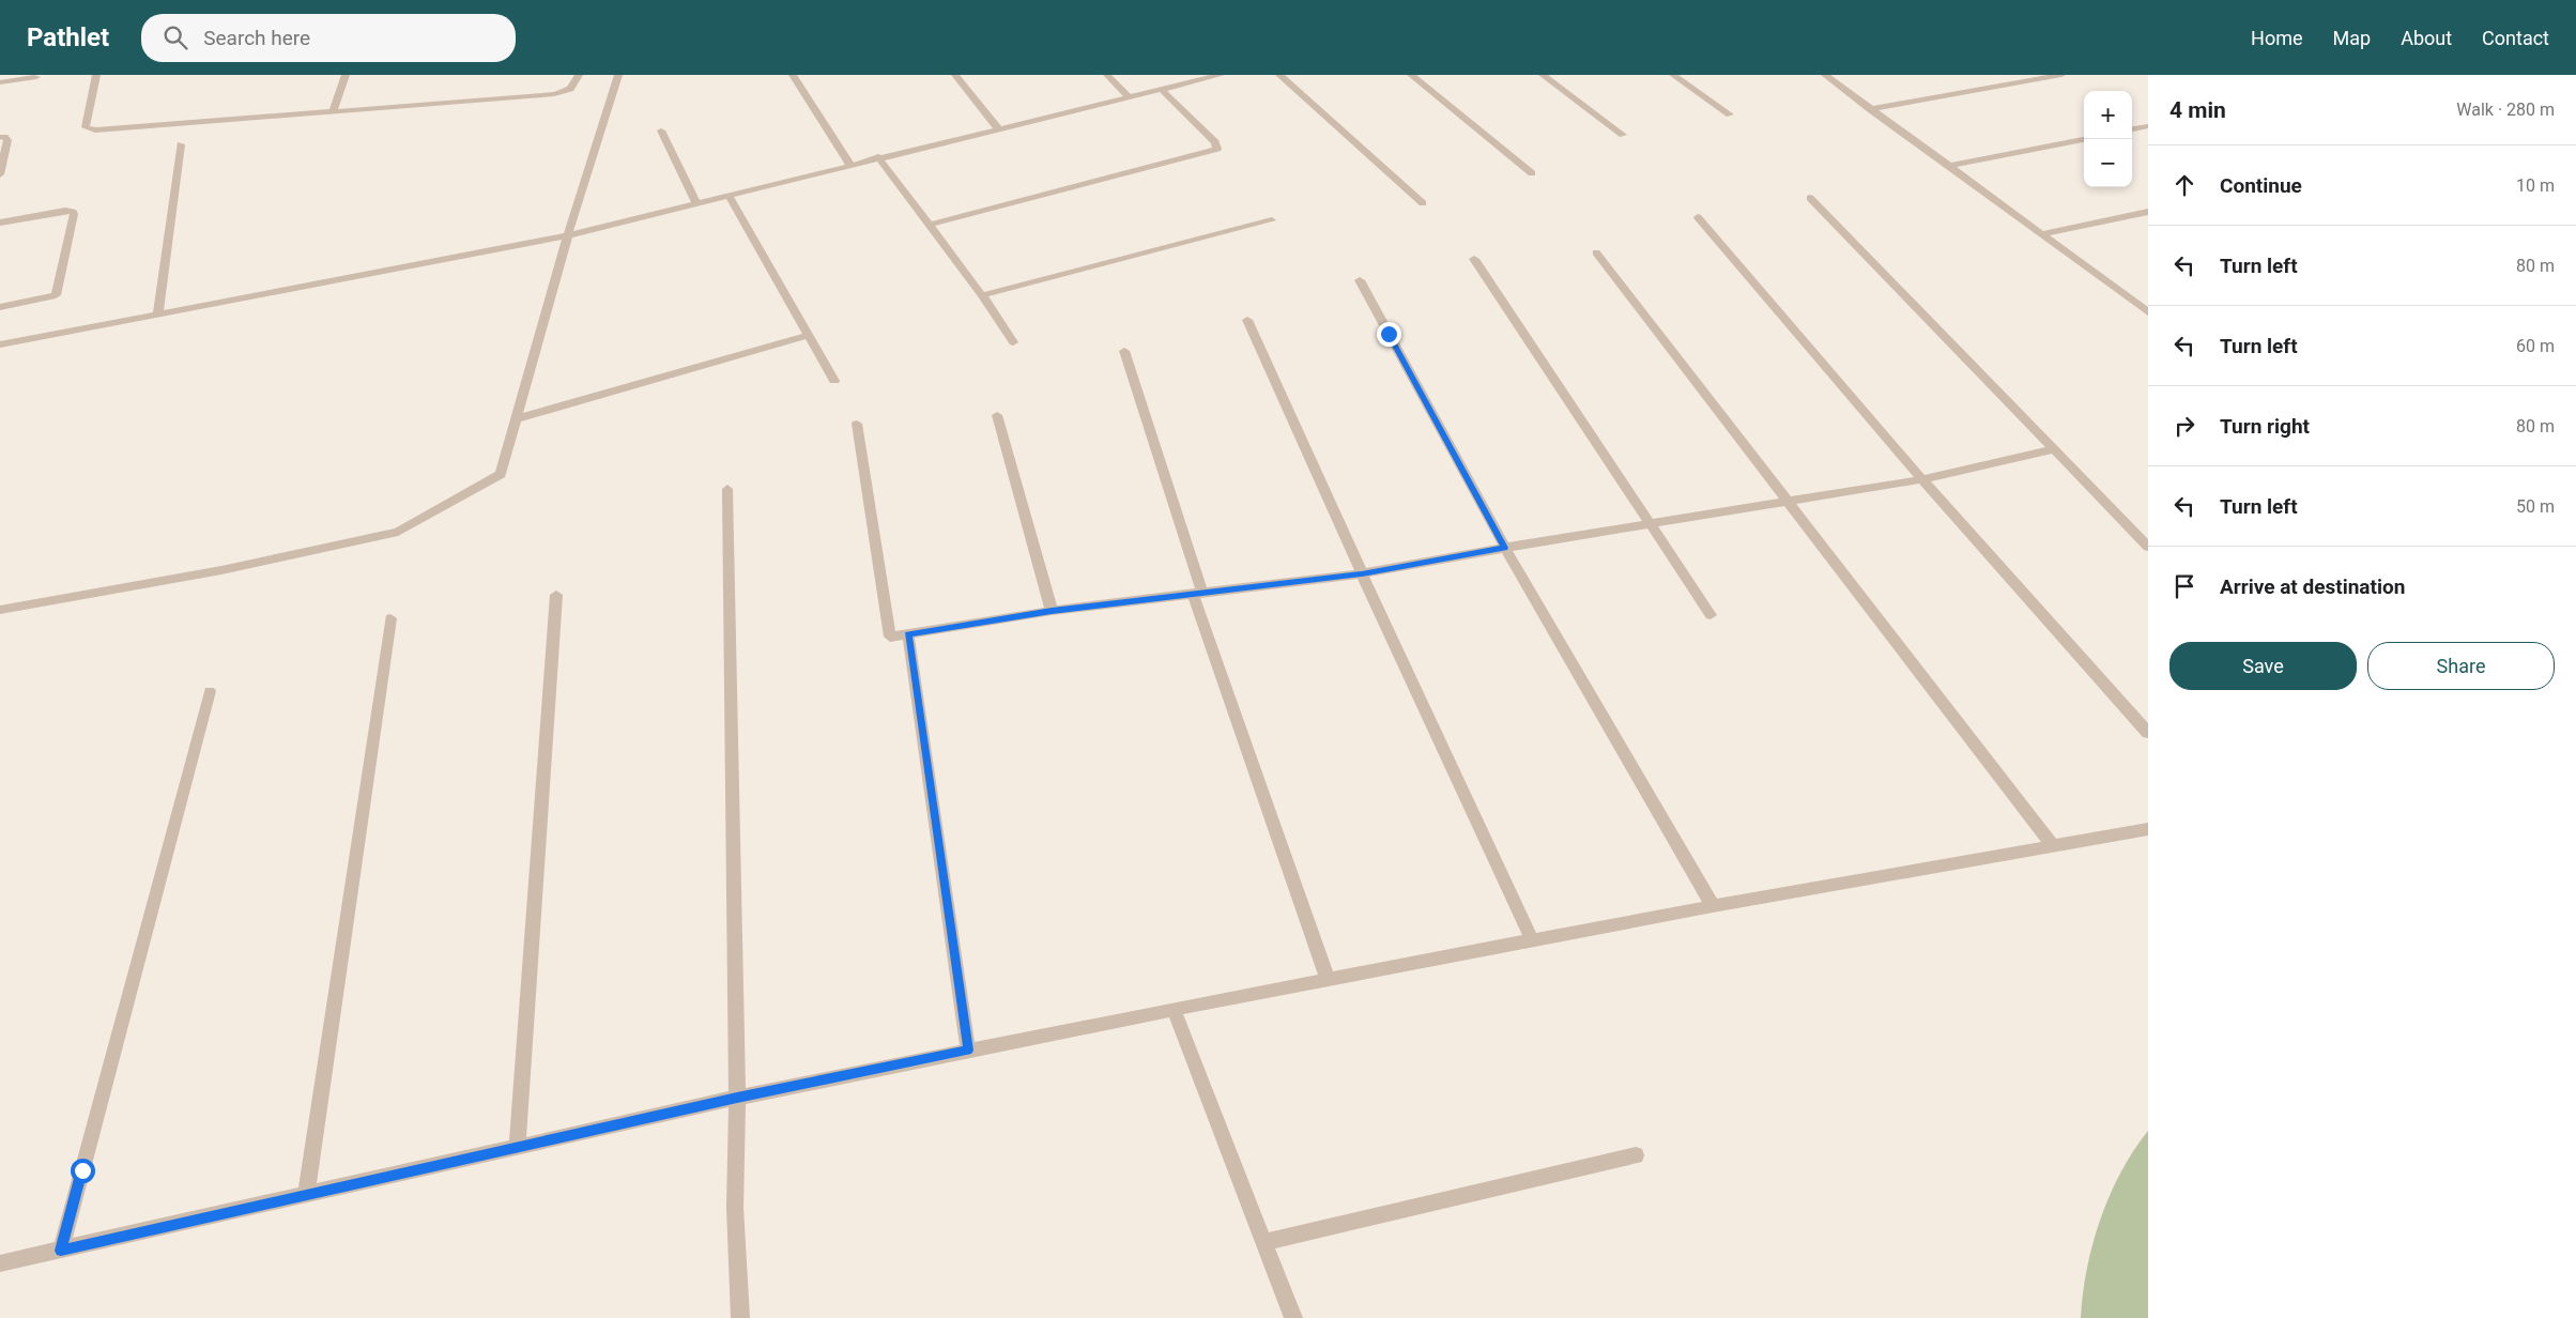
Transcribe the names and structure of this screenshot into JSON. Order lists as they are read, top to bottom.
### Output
{
  "page": {
    "header": "Pathlet",
    "search": "Search here",
    "nav": [
      "Home",
      "Map",
      "About",
      "Contact"
    ],
    "heading": ["4 min", "Walk · 280 m"],
    "map_buttons": ["+", "−"],
    "list": [
      ["Continue", "10 m"],
      ["Turn left", "80 m"],
      ["Turn left", "60 m"],
      ["Turn right", "80 m"],
      ["Turn left", "50 m"],
      "Arrive at destination"
    ],
    "buttons": ["Save", "Share"]
  }
}
